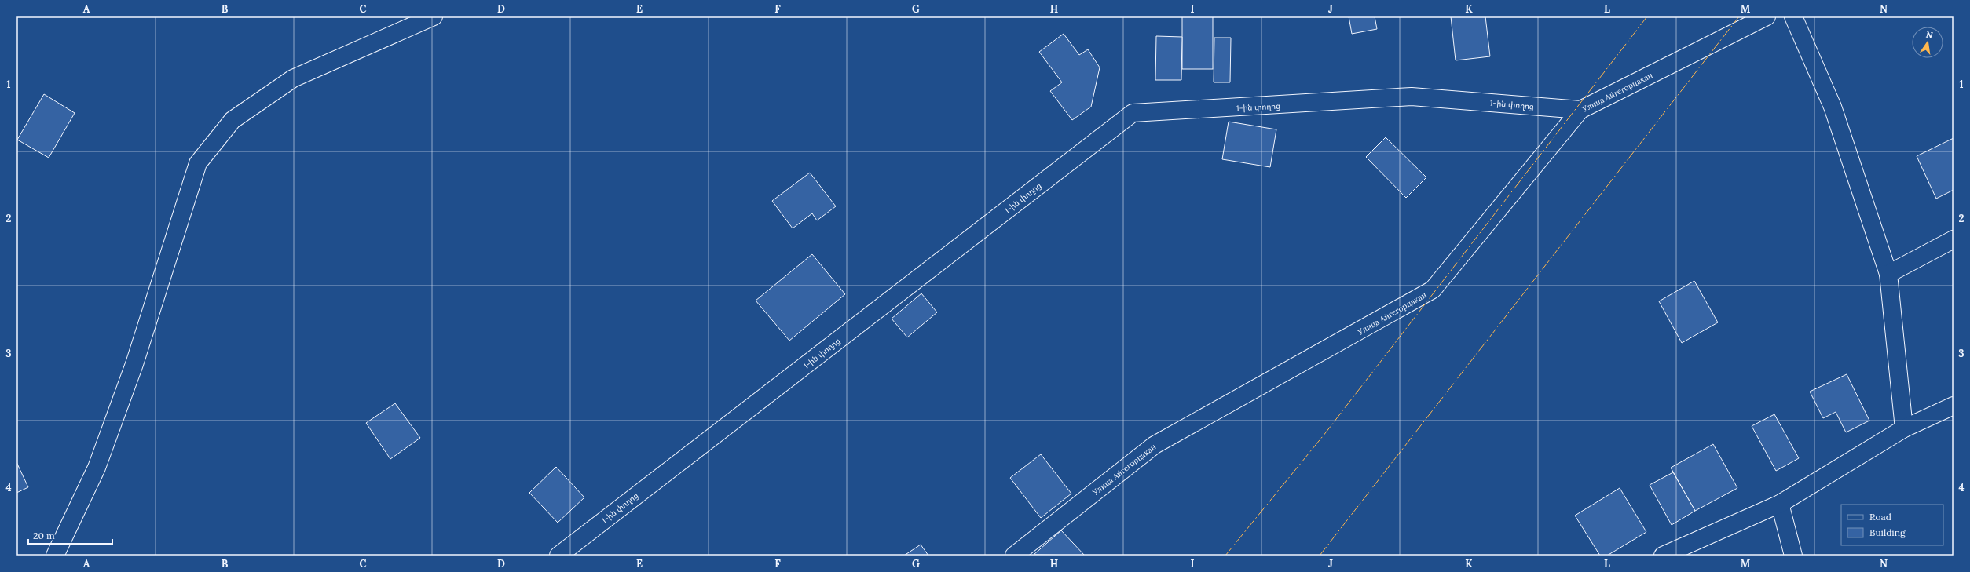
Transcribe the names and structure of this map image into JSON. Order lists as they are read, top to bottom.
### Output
{
  "streets": {
    "street": ["Улица Айгегорцакан", "1-ին փողոց"]
  },
  "crossings": [
    ["Улица Айгегорцакан", "1-ին փողոց"]
  ],
  "legend": ["Road", "Building"],
  "scale_bar": "20 m",
  "north": "top",
  "grid": {
    "columns": [
      "A",
      "B",
      "C",
      "D",
      "E",
      "F",
      "G",
      "H",
      "I",
      "J",
      "K",
      "L",
      "M",
      "N"
    ],
    "rows": [
      "1",
      "2",
      "3",
      "4"
    ]
  }
}
